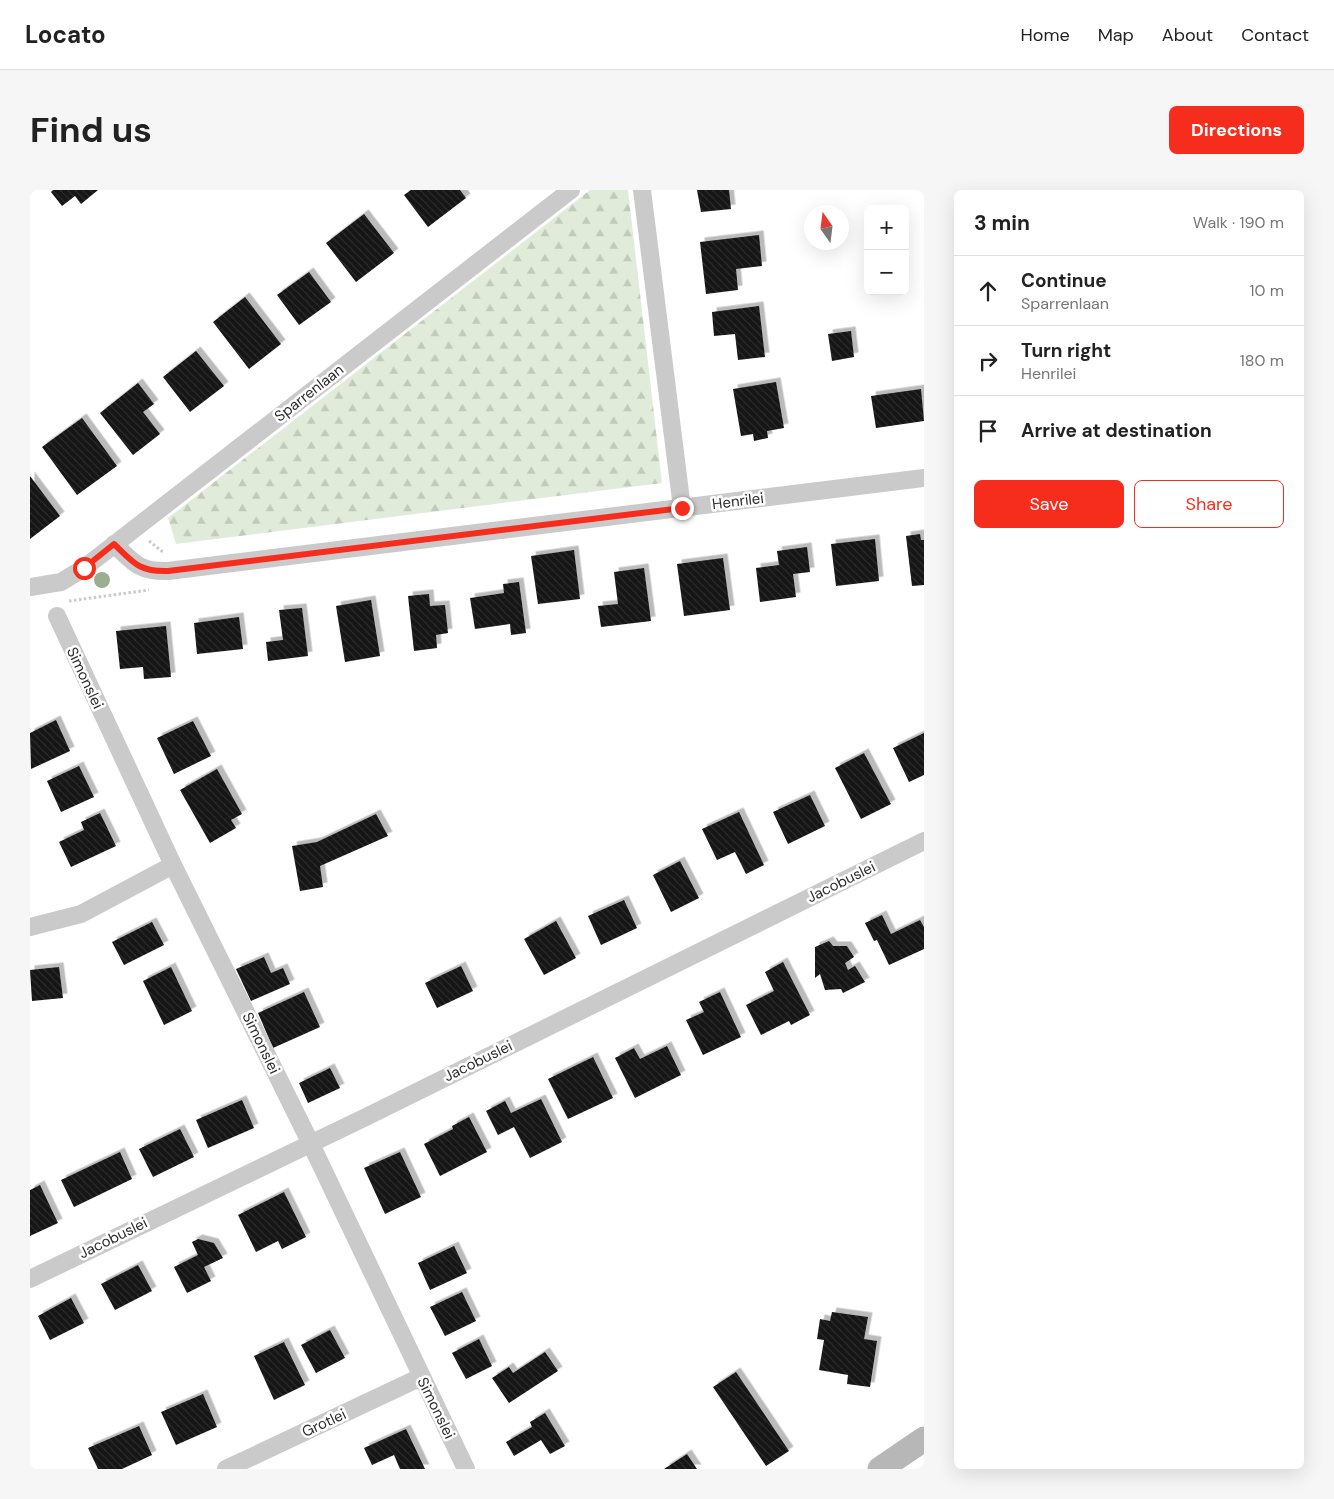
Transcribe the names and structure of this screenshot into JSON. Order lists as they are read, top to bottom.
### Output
{
  "streets": {
    "street": [
      "Sparrenlaan",
      "Henrilei",
      "Simonslei",
      "Jacobuslei",
      "Grotlei"
    ]
  },
  "crossings": [
    ["Sparrenlaan", "Henrilei"],
    ["Simonslei", "Jacobuslei"],
    ["Simonslei", "Grotlei"]
  ],
  "north": "top",
  "page": {
    "header": "Locato",
    "nav": [
      "Home",
      "Map",
      "About",
      "Contact"
    ],
    "buttons": [
      "Directions",
      ["Save", "Share"]
    ],
    "title": "Find us",
    "heading": ["3 min", "Walk · 190 m"],
    "map_buttons": ["+", "−"],
    "list": [
      ["Continue", "Sparrenlaan", "10 m"],
      ["Turn right", "Henrilei", "180 m"],
      "Arrive at destination"
    ]
  }
}
